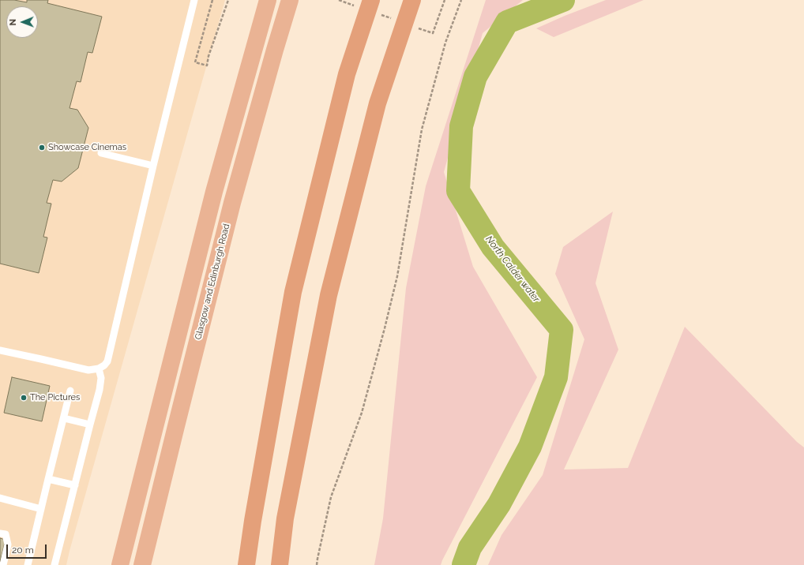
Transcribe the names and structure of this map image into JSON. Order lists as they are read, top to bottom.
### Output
{
  "streets": {
    "highway": ["Glasgow and Edinburgh Road"]
  },
  "water": ["North Calder water"],
  "places": ["Showcase Cinemas", "The Pictures"],
  "scale_bar": "20 m",
  "north": "left"
}
